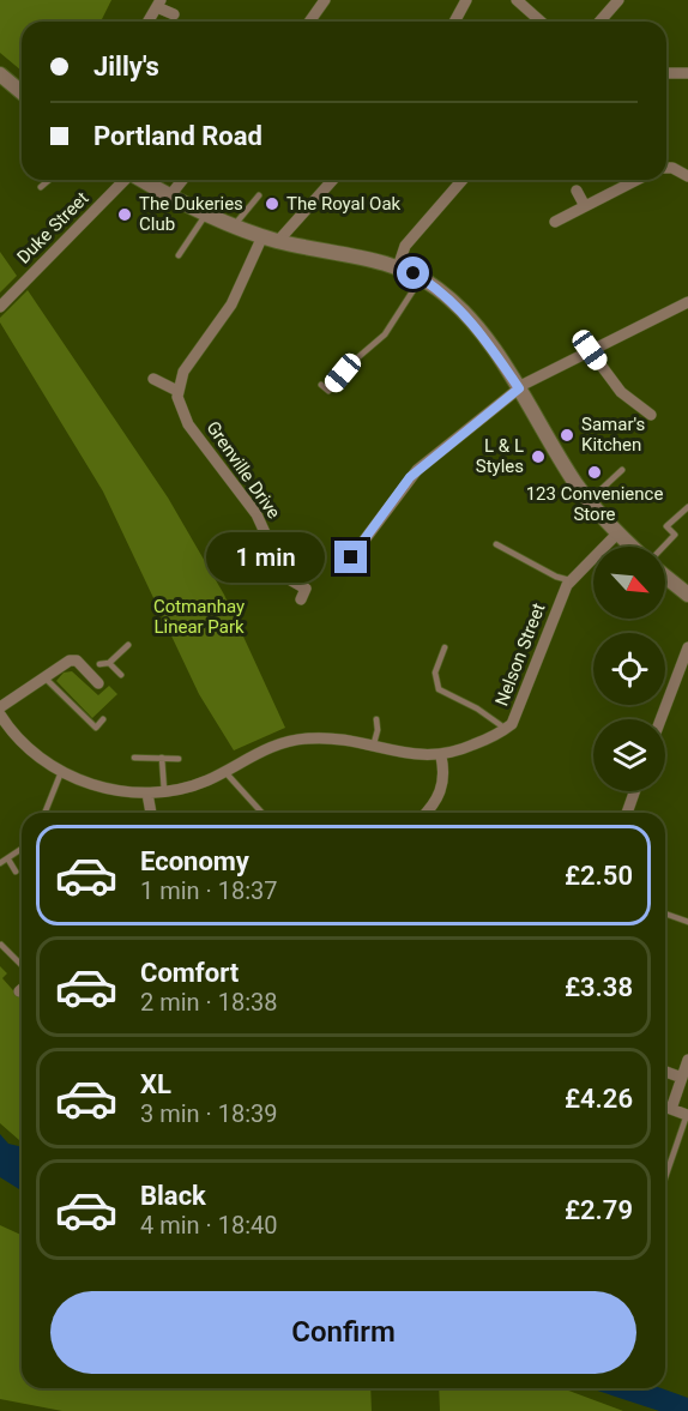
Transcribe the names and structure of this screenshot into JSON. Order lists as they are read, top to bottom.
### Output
{
  "streets": {
    "street": ["Duke Street", "Grenville Drive", "Nelson Street"]
  },
  "parks": ["Cotmanhay Linear Park"],
  "places": [
    "The Royal Oak",
    "The Dukeries Club",
    "Samar's Kitchen",
    "L & L Styles",
    "123 Convenience Store"
  ],
  "north": "bottom right",
  "page": {
    "banner": ["Jilly's", "Portland Road"],
    "bubble": "1 min",
    "list": [
      {
        "name": "Economy",
        "note": "1 min · 18:37",
        "value": "£2.50"
      },
      {
        "name": "Comfort",
        "note": "2 min · 18:38",
        "value": "£3.38"
      },
      {
        "name": "XL",
        "note": "3 min · 18:39",
        "value": "£4.26"
      },
      {
        "name": "Black",
        "note": "4 min · 18:40",
        "value": "£2.79"
      }
    ],
    "buttons": "Confirm"
  }
}
